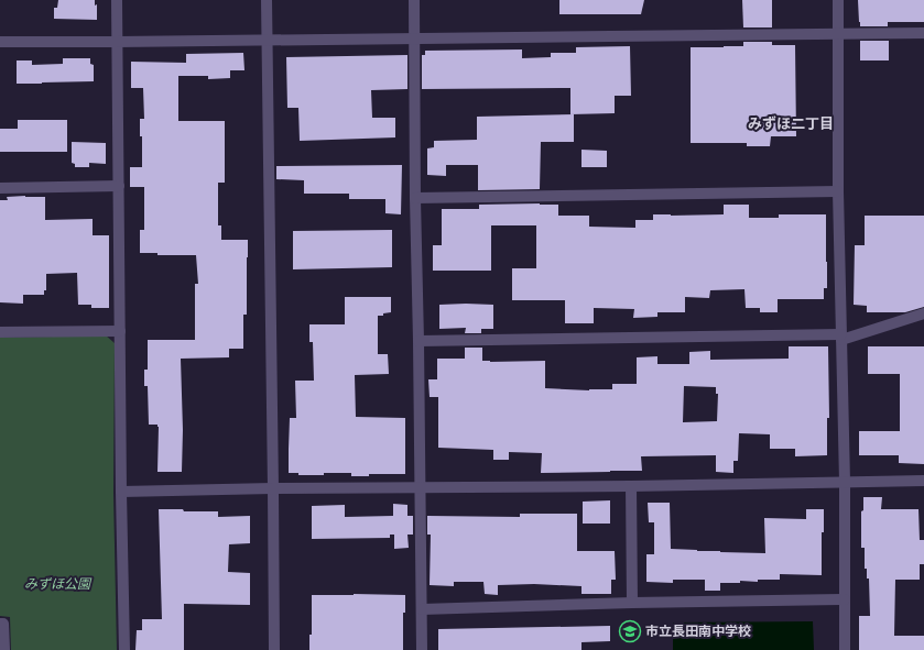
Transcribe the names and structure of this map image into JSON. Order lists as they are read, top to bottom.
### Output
{
  "districts": ["みずほ二丁目"],
  "parks": ["みずほ公園"],
  "places": {
    "school or university": ["市立長田南中学校"]
  }
}
